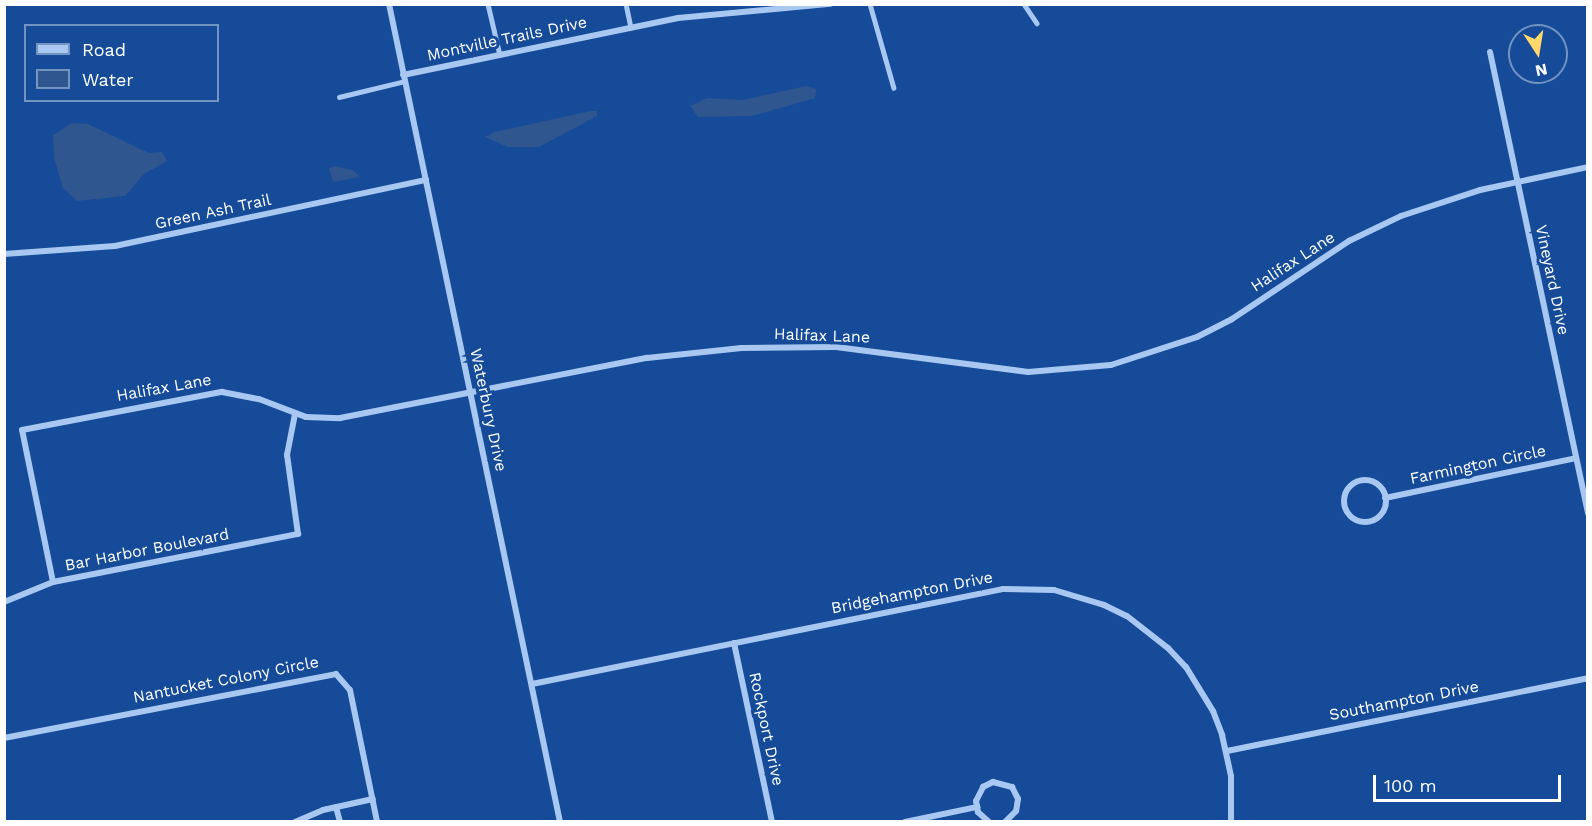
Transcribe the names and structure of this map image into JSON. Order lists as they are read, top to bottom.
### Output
{
  "streets": {
    "street": [
      "Montville Trails Drive",
      "Green Ash Trail",
      "Halifax Lane",
      "Vineyard Drive",
      "Waterbury Drive",
      "Farmington Circle",
      "Bar Harbor Boulevard",
      "Bridgehampton Drive",
      "Nantucket Colony Circle",
      "Southampton Drive",
      "Rockport Drive"
    ]
  },
  "crossings": [
    ["Montville Trails Drive", "Waterbury Drive"],
    ["Green Ash Trail", "Waterbury Drive"],
    ["Halifax Lane", "Vineyard Drive"],
    ["Halifax Lane", "Waterbury Drive"],
    ["Halifax Lane", "Bar Harbor Boulevard"],
    ["Vineyard Drive", "Farmington Circle"],
    ["Waterbury Drive", "Bridgehampton Drive"],
    ["Bridgehampton Drive", "Southampton Drive"],
    ["Bridgehampton Drive", "Rockport Drive"]
  ],
  "legend": ["Road", "Water"],
  "scale_bar": "100 m",
  "north": "bottom"
}
